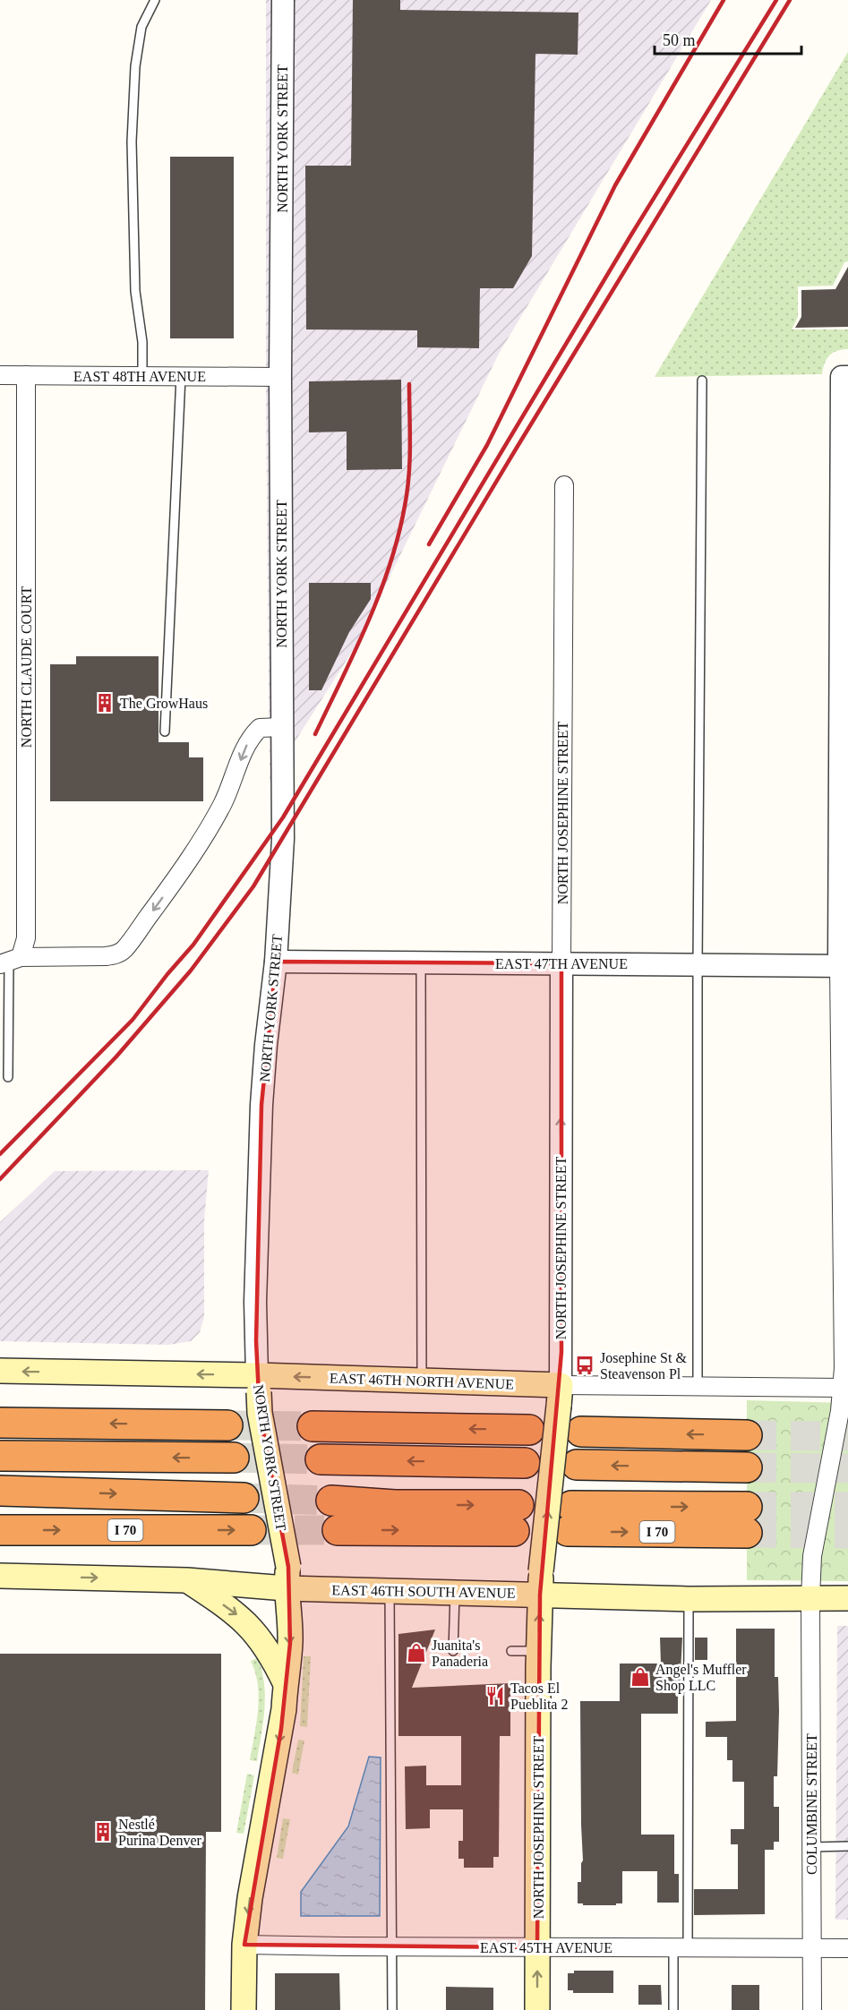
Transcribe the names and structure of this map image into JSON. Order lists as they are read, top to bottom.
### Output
{
  "streets": {
    "highway": ["I 70"],
    "main road": [
      "NORTH YORK STREET",
      "NORTH JOSEPHINE STREET",
      "EAST 46TH NORTH AVENUE",
      "EAST 46TH SOUTH AVENUE"
    ],
    "street": [
      "EAST 48TH AVENUE",
      "NORTH CLAUDE COURT",
      "EAST 47TH AVENUE",
      "COLUMBINE STREET",
      "EAST 45TH AVENUE"
    ]
  },
  "crossings": [
    ["NORTH YORK STREET", "EAST 48TH AVENUE"],
    ["NORTH YORK STREET", "EAST 47TH AVENUE"],
    ["NORTH YORK STREET", "EAST 46TH NORTH AVENUE"],
    ["NORTH YORK STREET", "EAST 46TH SOUTH AVENUE"],
    ["NORTH YORK STREET", "EAST 45TH AVENUE"],
    ["EAST 48TH AVENUE", "NORTH CLAUDE COURT"],
    ["NORTH JOSEPHINE STREET", "EAST 47TH AVENUE"],
    ["NORTH JOSEPHINE STREET", "EAST 46TH NORTH AVENUE"],
    ["NORTH JOSEPHINE STREET", "EAST 46TH SOUTH AVENUE"],
    ["NORTH JOSEPHINE STREET", "EAST 45TH AVENUE"],
    ["EAST 47TH AVENUE", "COLUMBINE STREET"],
    ["EAST 46TH NORTH AVENUE", "COLUMBINE STREET"],
    ["EAST 46TH SOUTH AVENUE", "COLUMBINE STREET"],
    ["COLUMBINE STREET", "EAST 45TH AVENUE"]
  ],
  "one_way": ["NORTH JOSEPHINE STREET", "EAST 46TH NORTH AVENUE"],
  "places": {
    "building": ["The GrowHaus", "Nestlé Purina Denver"],
    "bus stop": ["Josephine St & Steavenson Pl"],
    "shop": ["Juanita's Panaderia", "Angel's Muffler Shop LLC"],
    "restaurant": ["Tacos El Pueblita 2"]
  },
  "scale_bar": "50 m"
}
